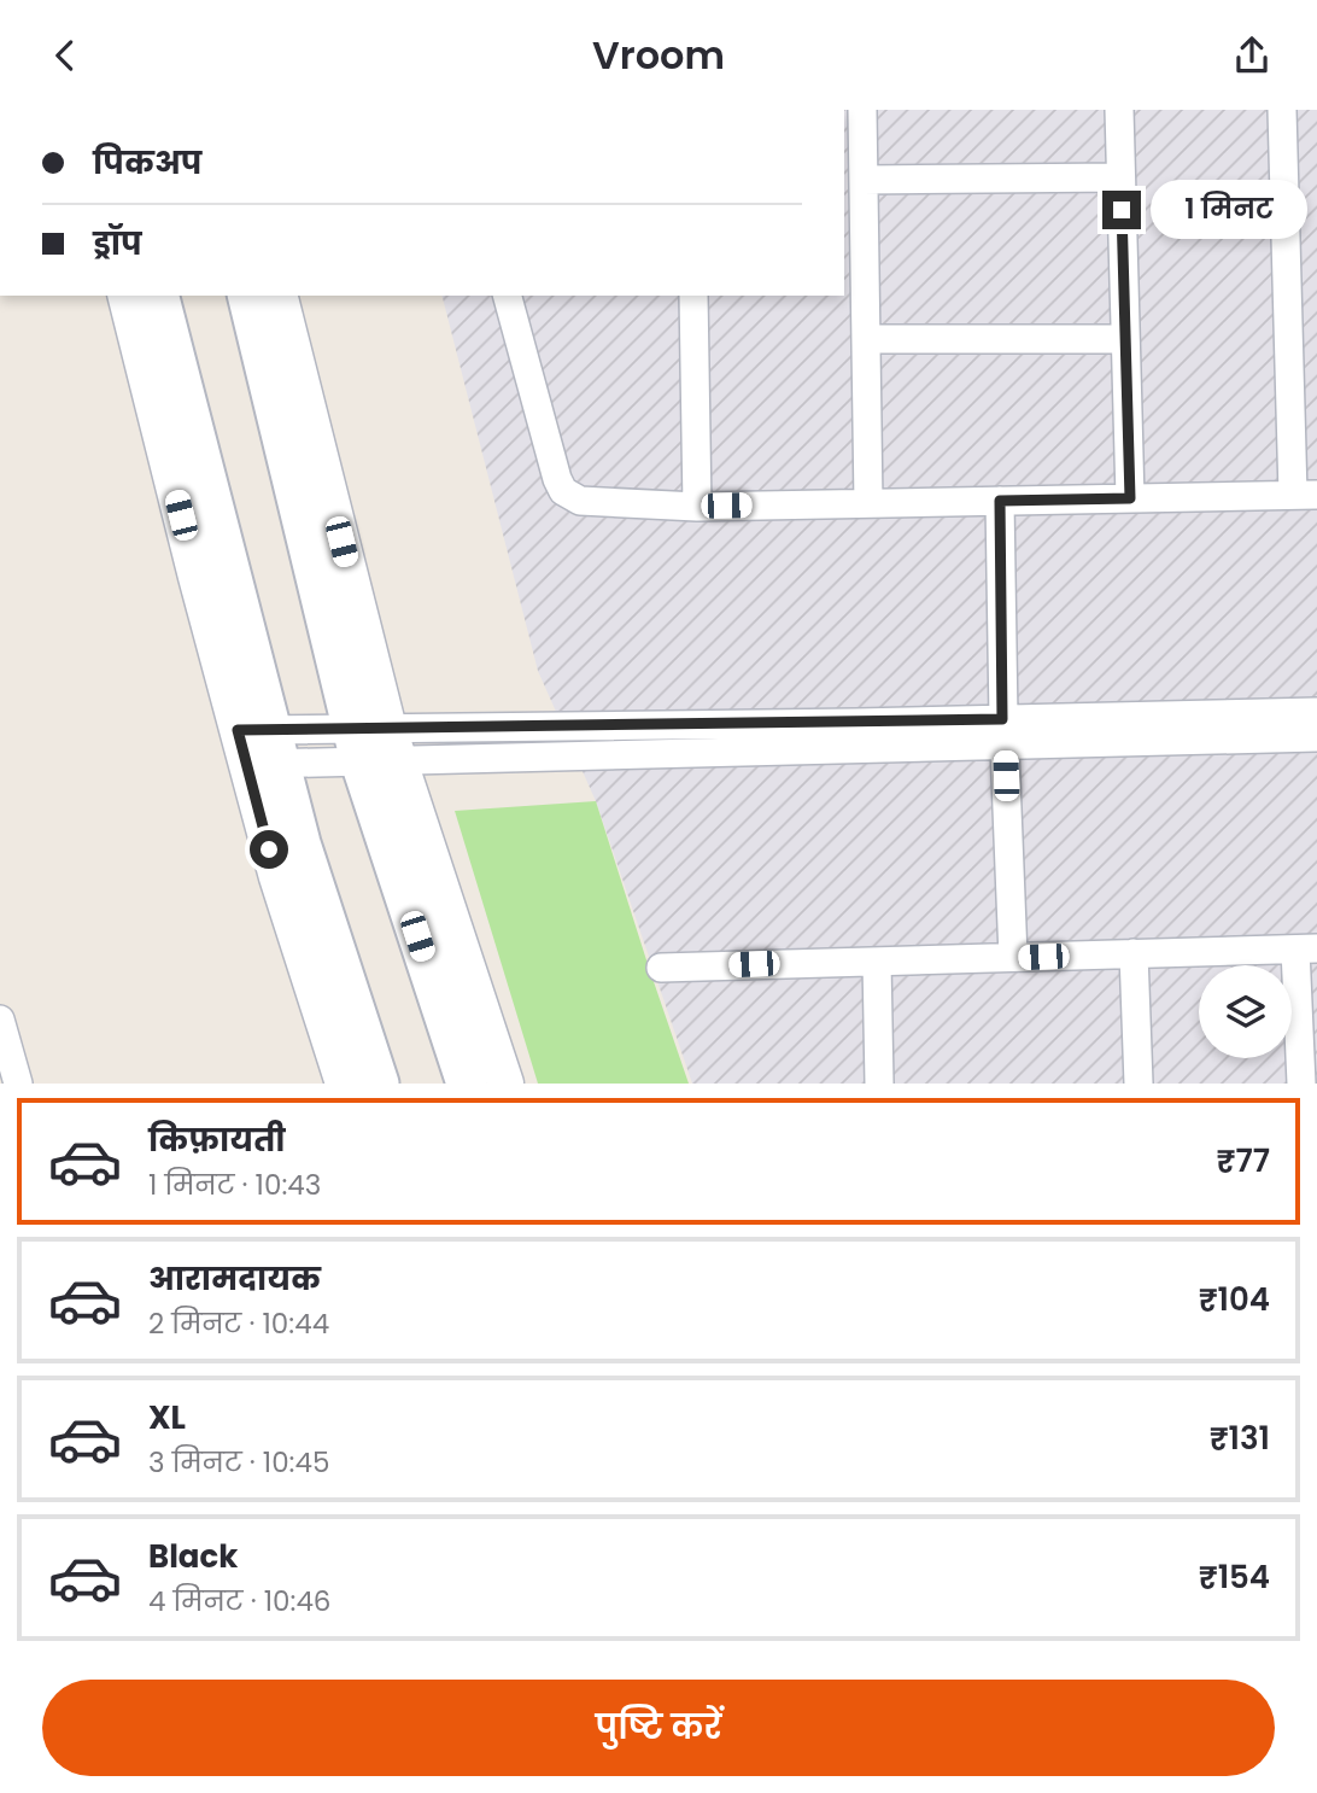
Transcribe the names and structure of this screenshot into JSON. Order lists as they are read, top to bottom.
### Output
{
  "page": {
    "header": "Vroom",
    "banner": ["पिकअप", "ड्रॉप"],
    "bubble": "1 मिनट",
    "list": [
      {
        "name": "किफ़ायती",
        "note": "1 मिनट · 10:43",
        "value": "₹77"
      },
      {
        "name": "आरामदायक",
        "note": "2 मिनट · 10:44",
        "value": "₹104"
      },
      {
        "name": "XL",
        "note": "3 मिनट · 10:45",
        "value": "₹131"
      },
      {
        "name": "Black",
        "note": "4 मिनट · 10:46",
        "value": "₹154"
      }
    ],
    "buttons": "पुष्टि करें"
  }
}
